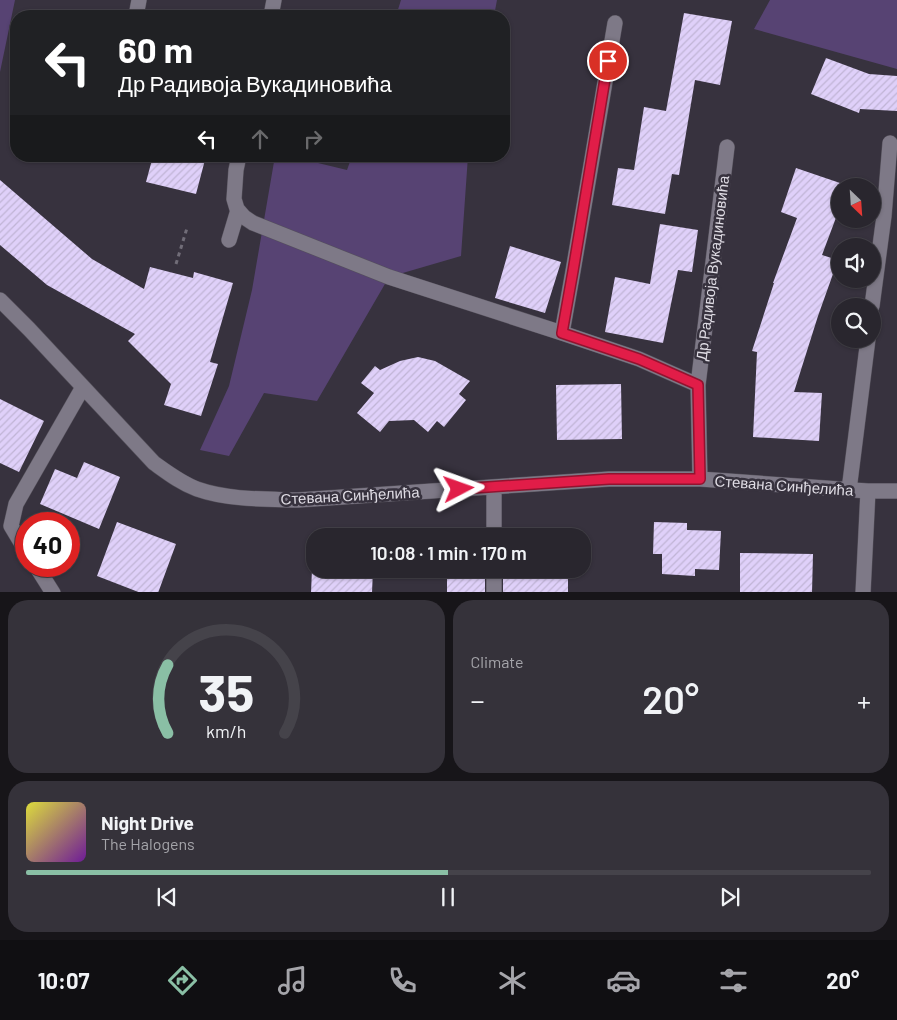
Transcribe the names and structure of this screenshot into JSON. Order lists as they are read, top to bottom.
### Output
{
  "streets": {
    "street": ["Др Радивоја Вукадиновића", "Стевана Синђелића"]
  },
  "crossings": [
    ["Др Радивоја Вукадиновића", "Стевана Синђелића"]
  ],
  "north": "bottom right",
  "page": {
    "turn": ["60 m", "Др Радивоја Вукадиновића"],
    "limit": "40",
    "trip": "10:08 · 1 min · 170 m",
    "tile": "Climate",
    "heat": ["−", "20°", "+"],
    "song": ["Night Drive", "The Halogens"],
    "tabs": ["10:07", "20°"],
    "gauge": ["35", "km/h"]
  }
}
